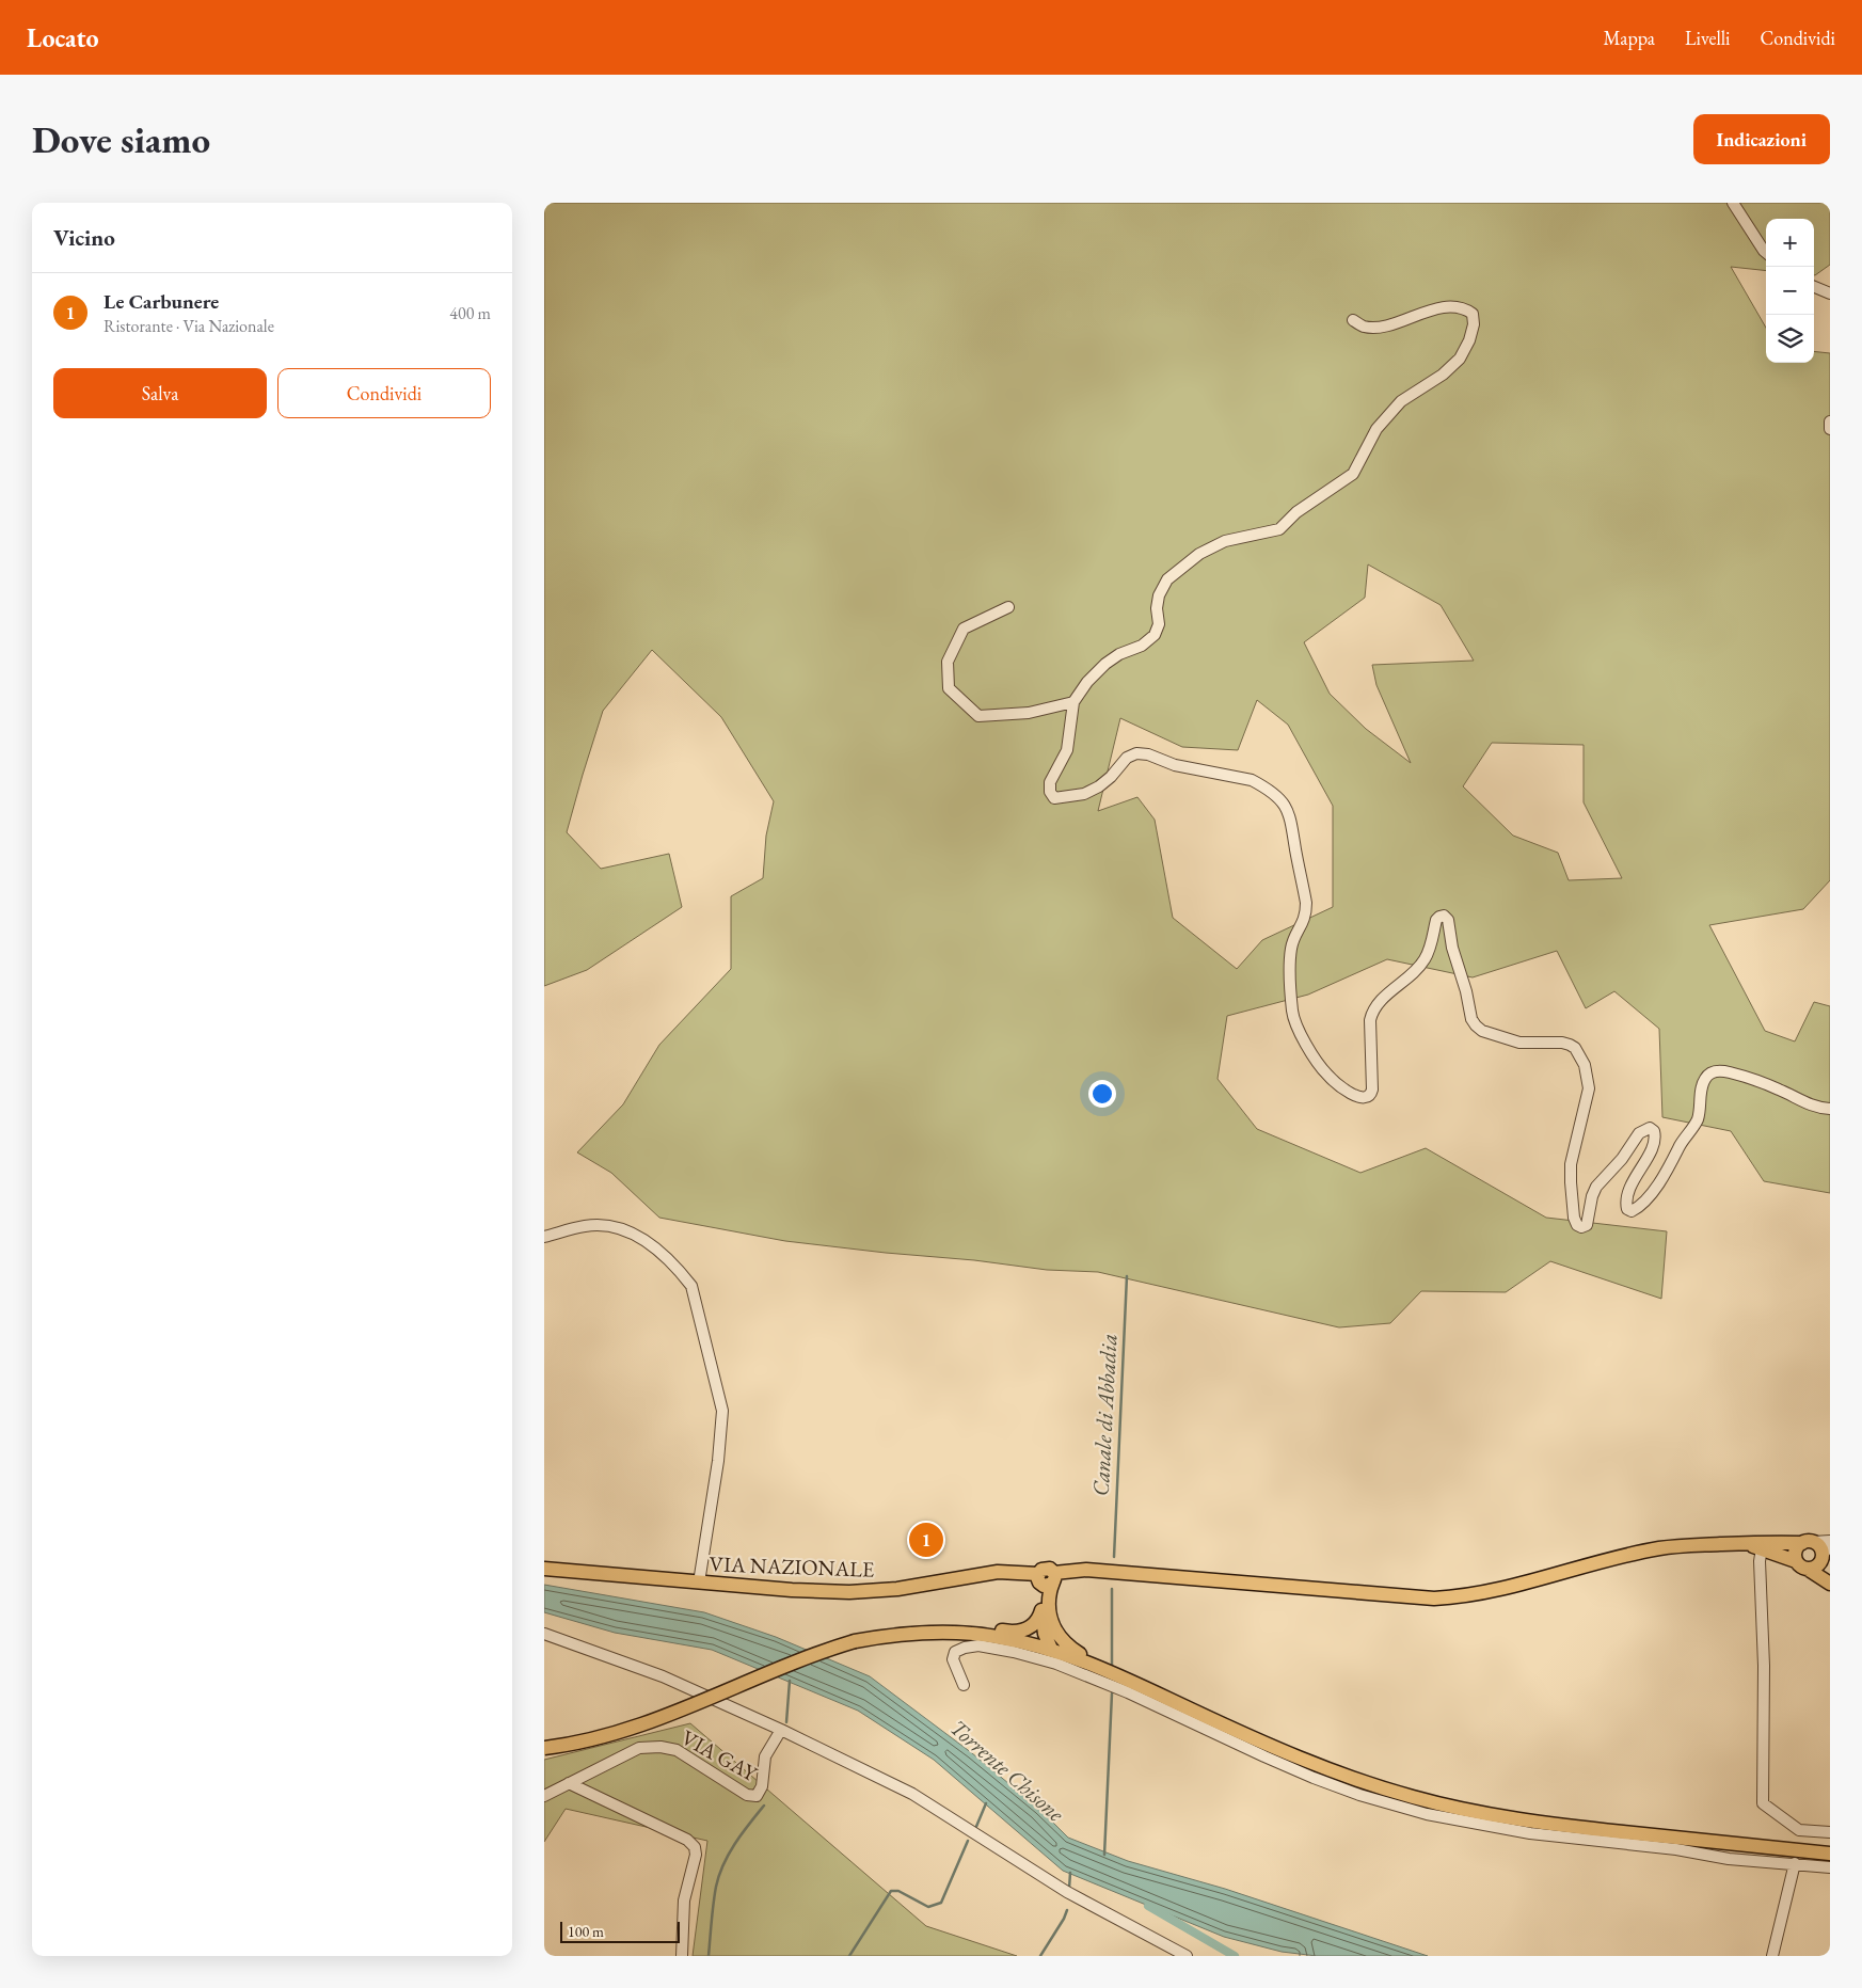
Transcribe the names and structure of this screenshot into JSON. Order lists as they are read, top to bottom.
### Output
{
  "streets": {
    "main road": ["VIA NAZIONALE"],
    "street": ["VIA GAY"]
  },
  "water": ["Canale di Abbadia", "Torrente Chisone"],
  "scale_bar": "100 m",
  "page": {
    "header": "Locato",
    "nav": ["Mappa", "Livelli", "Condividi"],
    "buttons": [
      "Indicazioni",
      ["Salva", "Condividi"]
    ],
    "title": "Dove siamo",
    "heading": "Vicino",
    "map_buttons": ["+", "−"],
    "list": [
      {
        "mark": "1",
        "name": "Le Carbunere",
        "note": "Ristorante · Via Nazionale",
        "value": "400 m"
      }
    ],
    "pins": "1",
    "scale": "100 m"
  }
}
